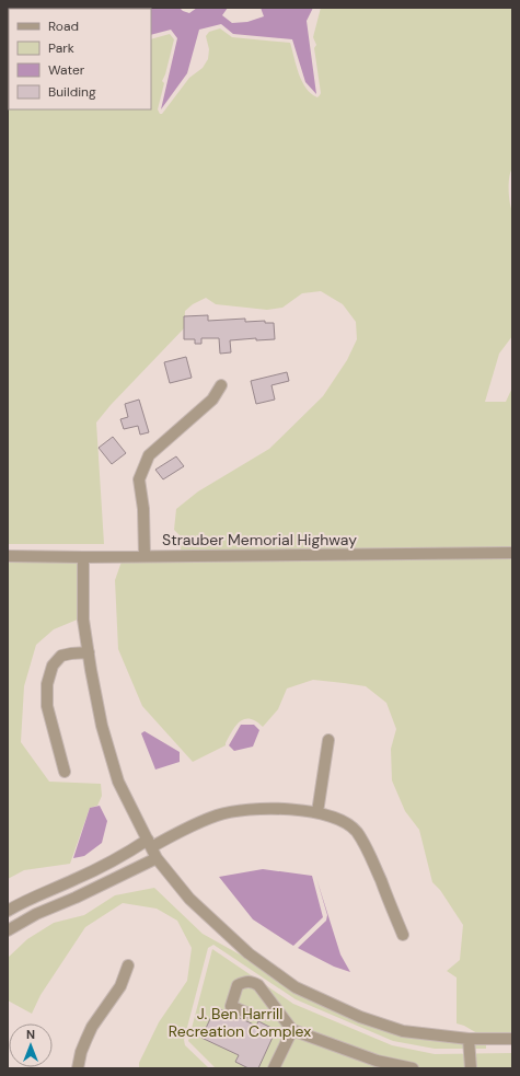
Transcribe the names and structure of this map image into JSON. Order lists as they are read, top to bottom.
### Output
{
  "streets": {
    "street": ["Strauber Memorial Highway"]
  },
  "parks": ["J. Ben Harrill Recreation Complex"],
  "legend": [
    "Road",
    "Park",
    "Water",
    "Building"
  ],
  "north": "top"
}
